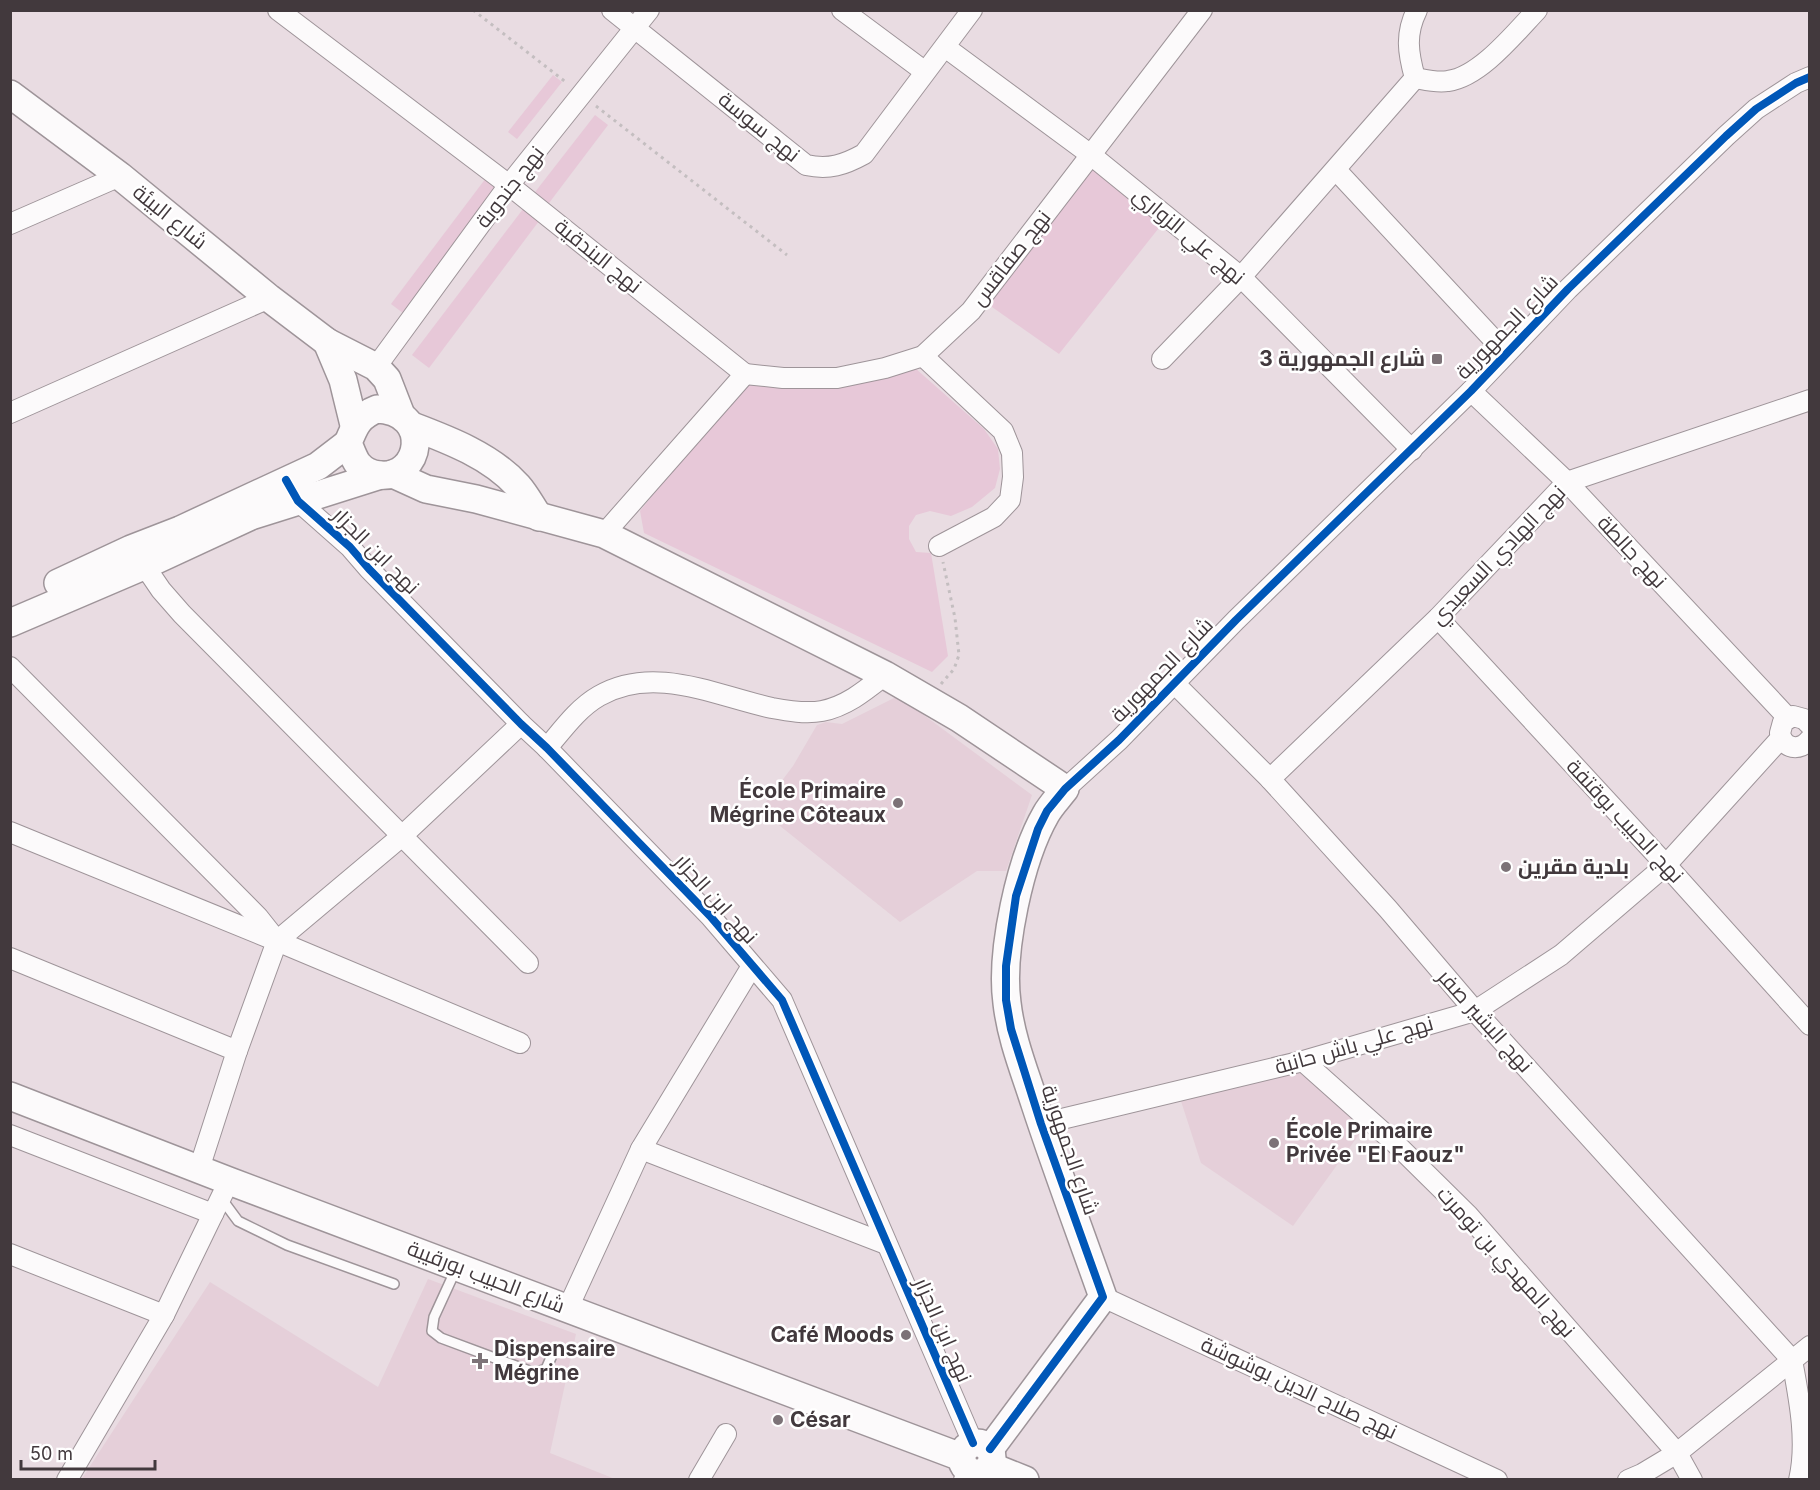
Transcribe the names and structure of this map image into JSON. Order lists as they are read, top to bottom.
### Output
{
  "streets": {
    "street": [
      "نهج سوسة",
      "نهج جندوبة",
      "شارع البيئة",
      "نهج علي الزواري",
      "نهج البندقية",
      "نهج صفاقس",
      "شارع الجمهورية",
      "نهج ابن الجزار",
      "نهج جالطة",
      "نهج الهادي السعيدي",
      "نهج الحبيب بوقتفة",
      "نهج البشير صفر",
      "نهج علي باش حانبة",
      "نهج المهدي بن تومرت",
      "شارع الحبيب بورقيبة",
      "نهج صلاح الدين بوشوشة"
    ]
  },
  "crossings": [
    ["نهج سوسة", "نهج جندوبة"],
    ["نهج سوسة", "نهج علي الزواري"],
    ["نهج جندوبة", "شارع البيئة"],
    ["نهج جندوبة", "نهج البندقية"],
    ["نهج علي الزواري", "نهج صفاقس"],
    ["نهج علي الزواري", "شارع الجمهورية"],
    ["نهج البندقية", "نهج صفاقس"],
    ["شارع الجمهورية", "نهج جالطة"],
    ["شارع الجمهورية", "نهج البشير صفر"],
    ["شارع الجمهورية", "نهج علي باش حانبة"],
    ["شارع الجمهورية", "نهج صلاح الدين بوشوشة"],
    ["نهج ابن الجزار", "شارع الحبيب بورقيبة"],
    ["نهج جالطة", "نهج الهادي السعيدي"],
    ["نهج الهادي السعيدي", "نهج الحبيب بوقتفة"],
    ["نهج الهادي السعيدي", "نهج البشير صفر"],
    ["نهج الحبيب بوقتفة", "نهج علي باش حانبة"],
    ["نهج البشير صفر", "نهج علي باش حانبة"],
    ["نهج علي باش حانبة", "نهج المهدي بن تومرت"]
  ],
  "places": {
    "transit": ["شارع الجمهورية 3"],
    "other": [
      "École Primaire Mégrine Côteaux",
      "بلدية مقرين",
      "École Primaire Privée \"El Faouz\"",
      "Café Moods",
      "César"
    ],
    "health": ["Dispensaire Mégrine"]
  },
  "scale_bar": "50 m"
}
